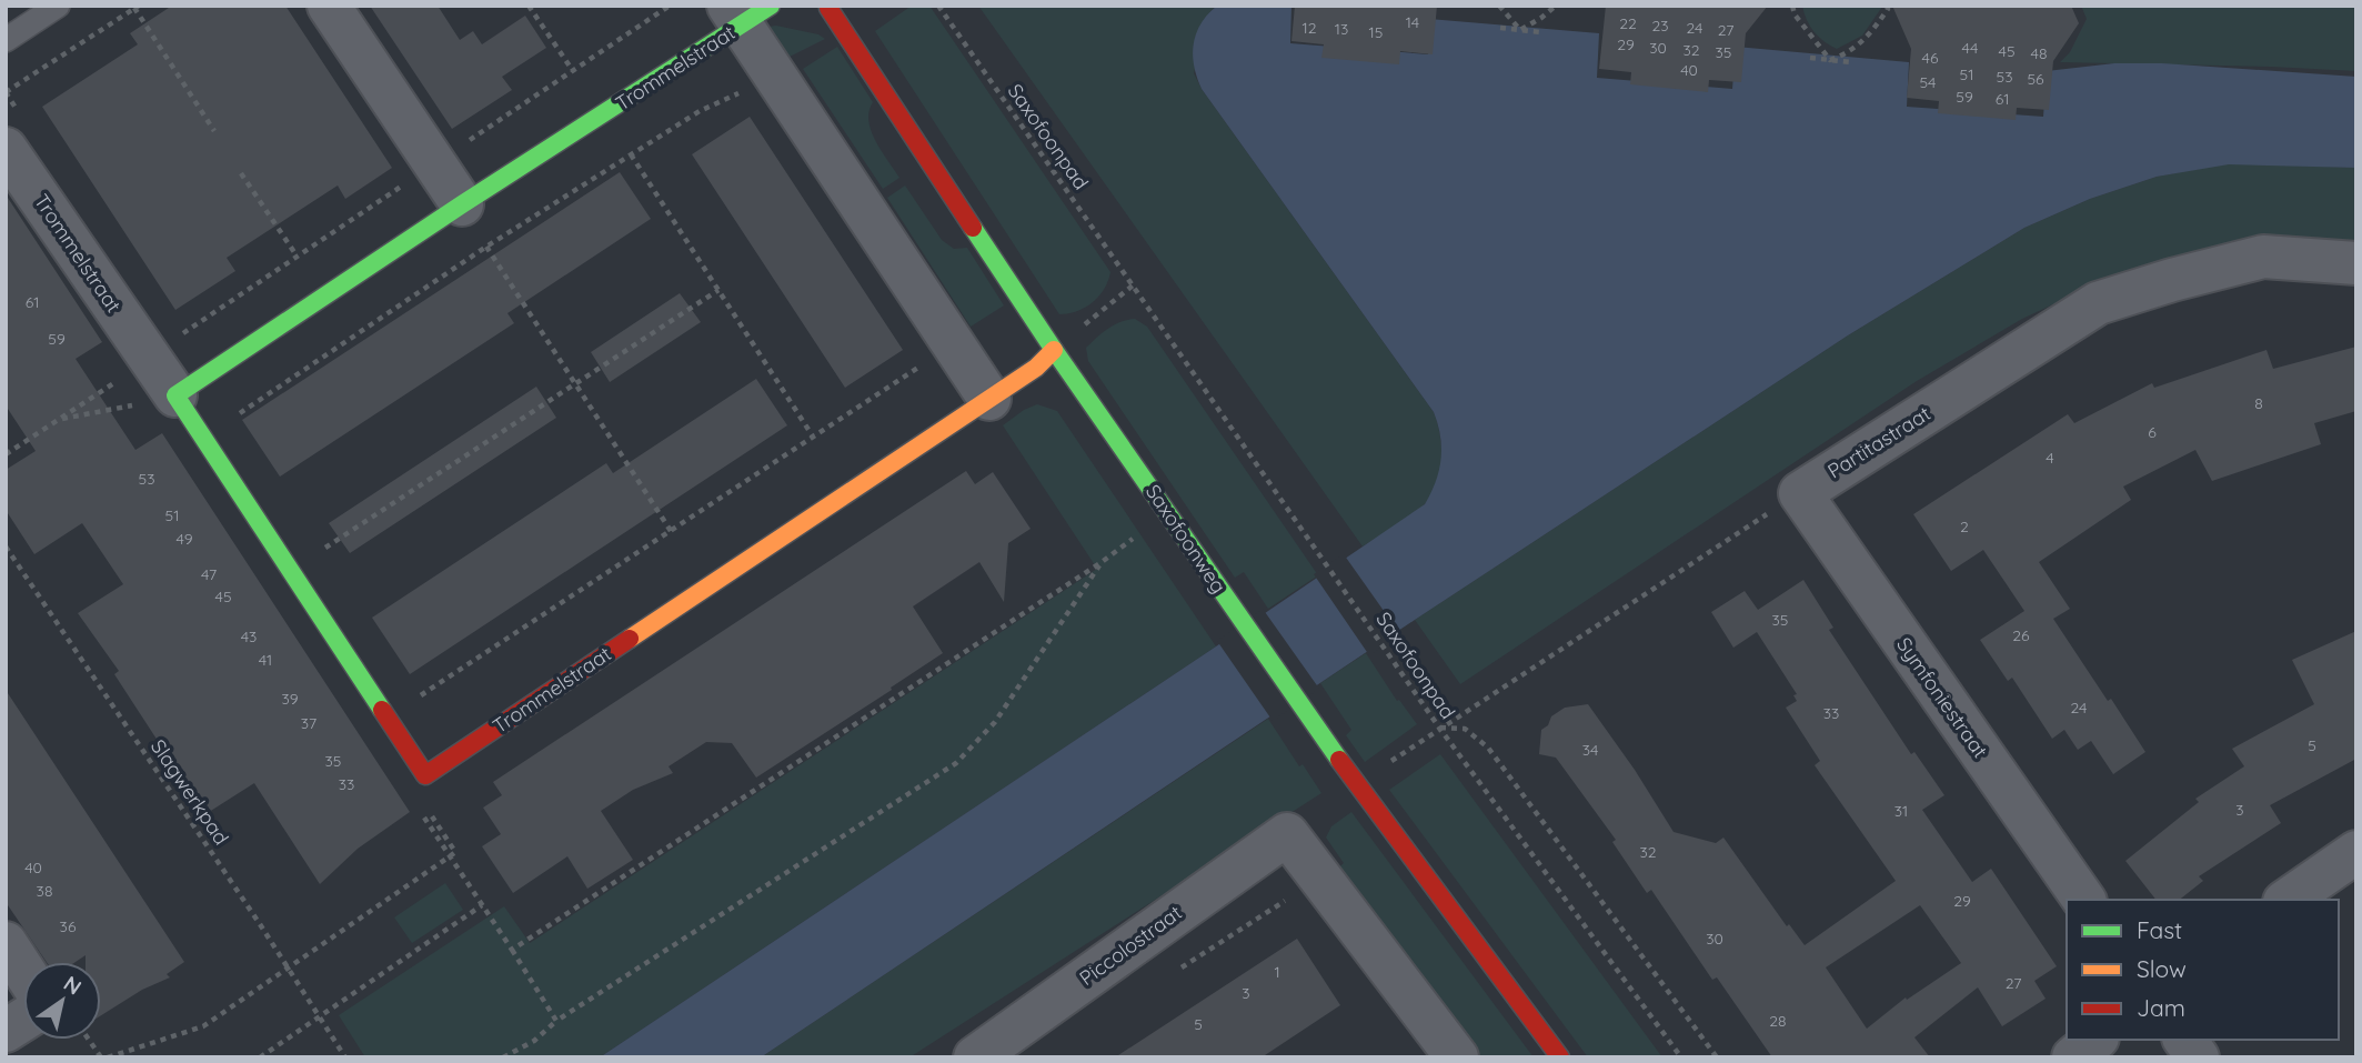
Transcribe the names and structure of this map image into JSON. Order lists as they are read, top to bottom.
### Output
{
  "streets": {
    "street": [
      "Trommelstraat",
      "Partitastraat",
      "Saxofoonweg",
      "Symfoniestraat",
      "Piccolostraat"
    ],
    "path": ["Saxofoonpad", "Slagwerkpad"]
  },
  "crossings": [
    ["Trommelstraat", "Saxofoonweg"],
    ["Partitastraat", "Symfoniestraat"]
  ],
  "house_numbers": [
    "14",
    "22",
    "23",
    "12",
    "24",
    "13",
    "27",
    "15",
    "29",
    "30",
    "44",
    "32",
    "45",
    "35",
    "48",
    "46",
    "40",
    "51",
    "53",
    "56",
    "54",
    "59",
    "61",
    "61",
    "59",
    "8",
    "6",
    "4",
    "53",
    "51",
    "2",
    "49",
    "47",
    "45",
    "35",
    "26",
    "43",
    "41",
    "39",
    "24",
    "33",
    "37",
    "5",
    "34",
    "35",
    "33",
    "3",
    "31",
    "32",
    "40",
    "38",
    "29",
    "36",
    "30",
    "1",
    "27",
    "3",
    "28",
    "5"
  ],
  "legend": ["Fast", "Slow", "Jam"],
  "north": "top right"
}
